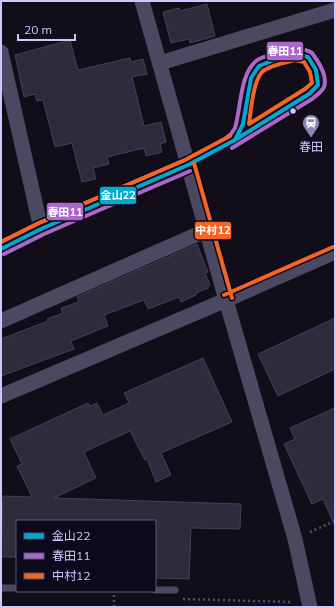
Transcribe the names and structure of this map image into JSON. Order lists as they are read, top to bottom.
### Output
{
  "places": {
    "station": ["春田"]
  },
  "lines": ["transit line 春田11", "transit line 金山22", "transit line 中村12"],
  "legend": ["金山22", "春田11", "中村12"],
  "scale_bar": "20 m"
}
